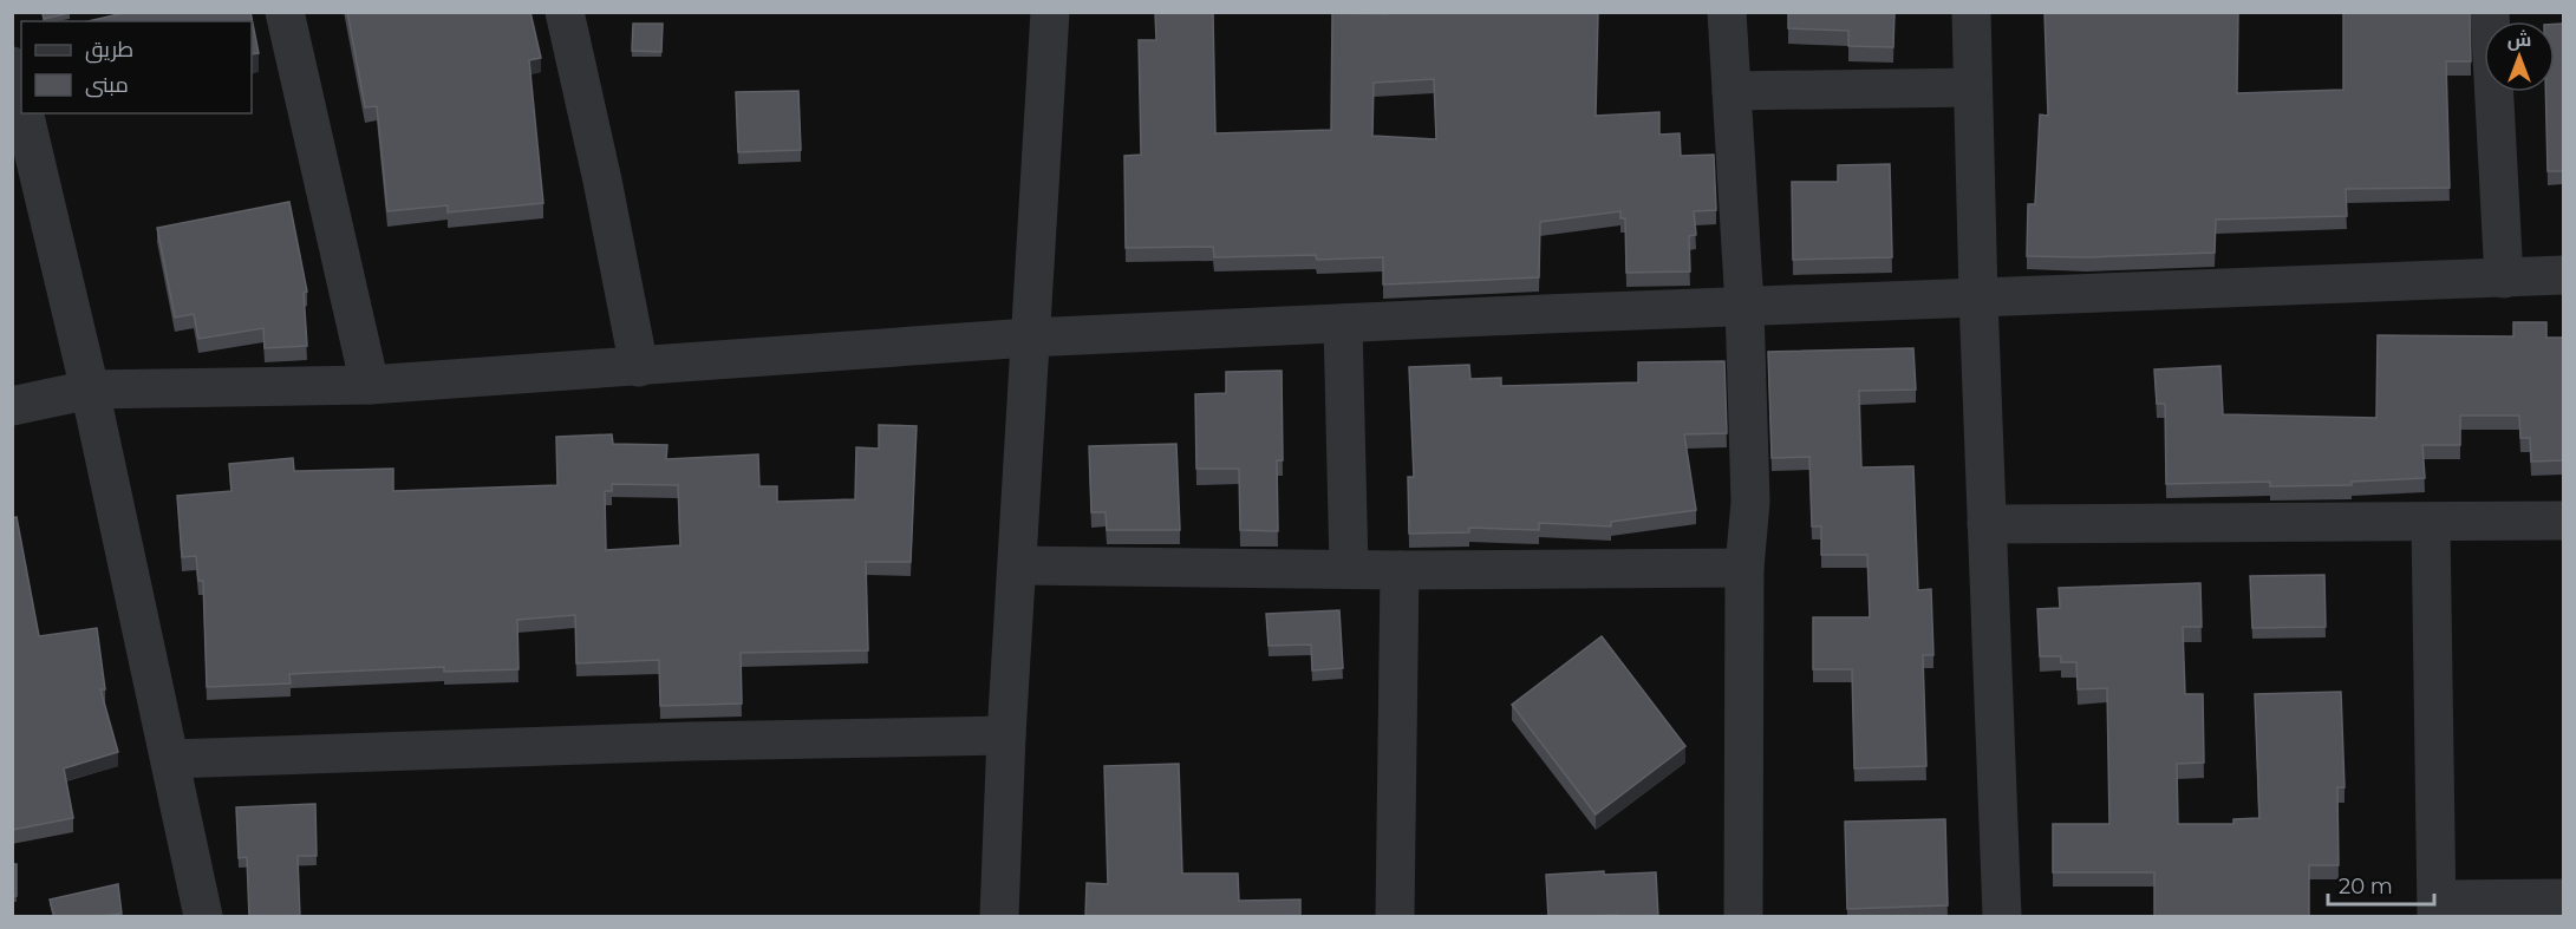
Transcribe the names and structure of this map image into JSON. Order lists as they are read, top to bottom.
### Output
{
  "legend": ["طريق", "مبنى"],
  "scale_bar": "20 m",
  "north": "top"
}
